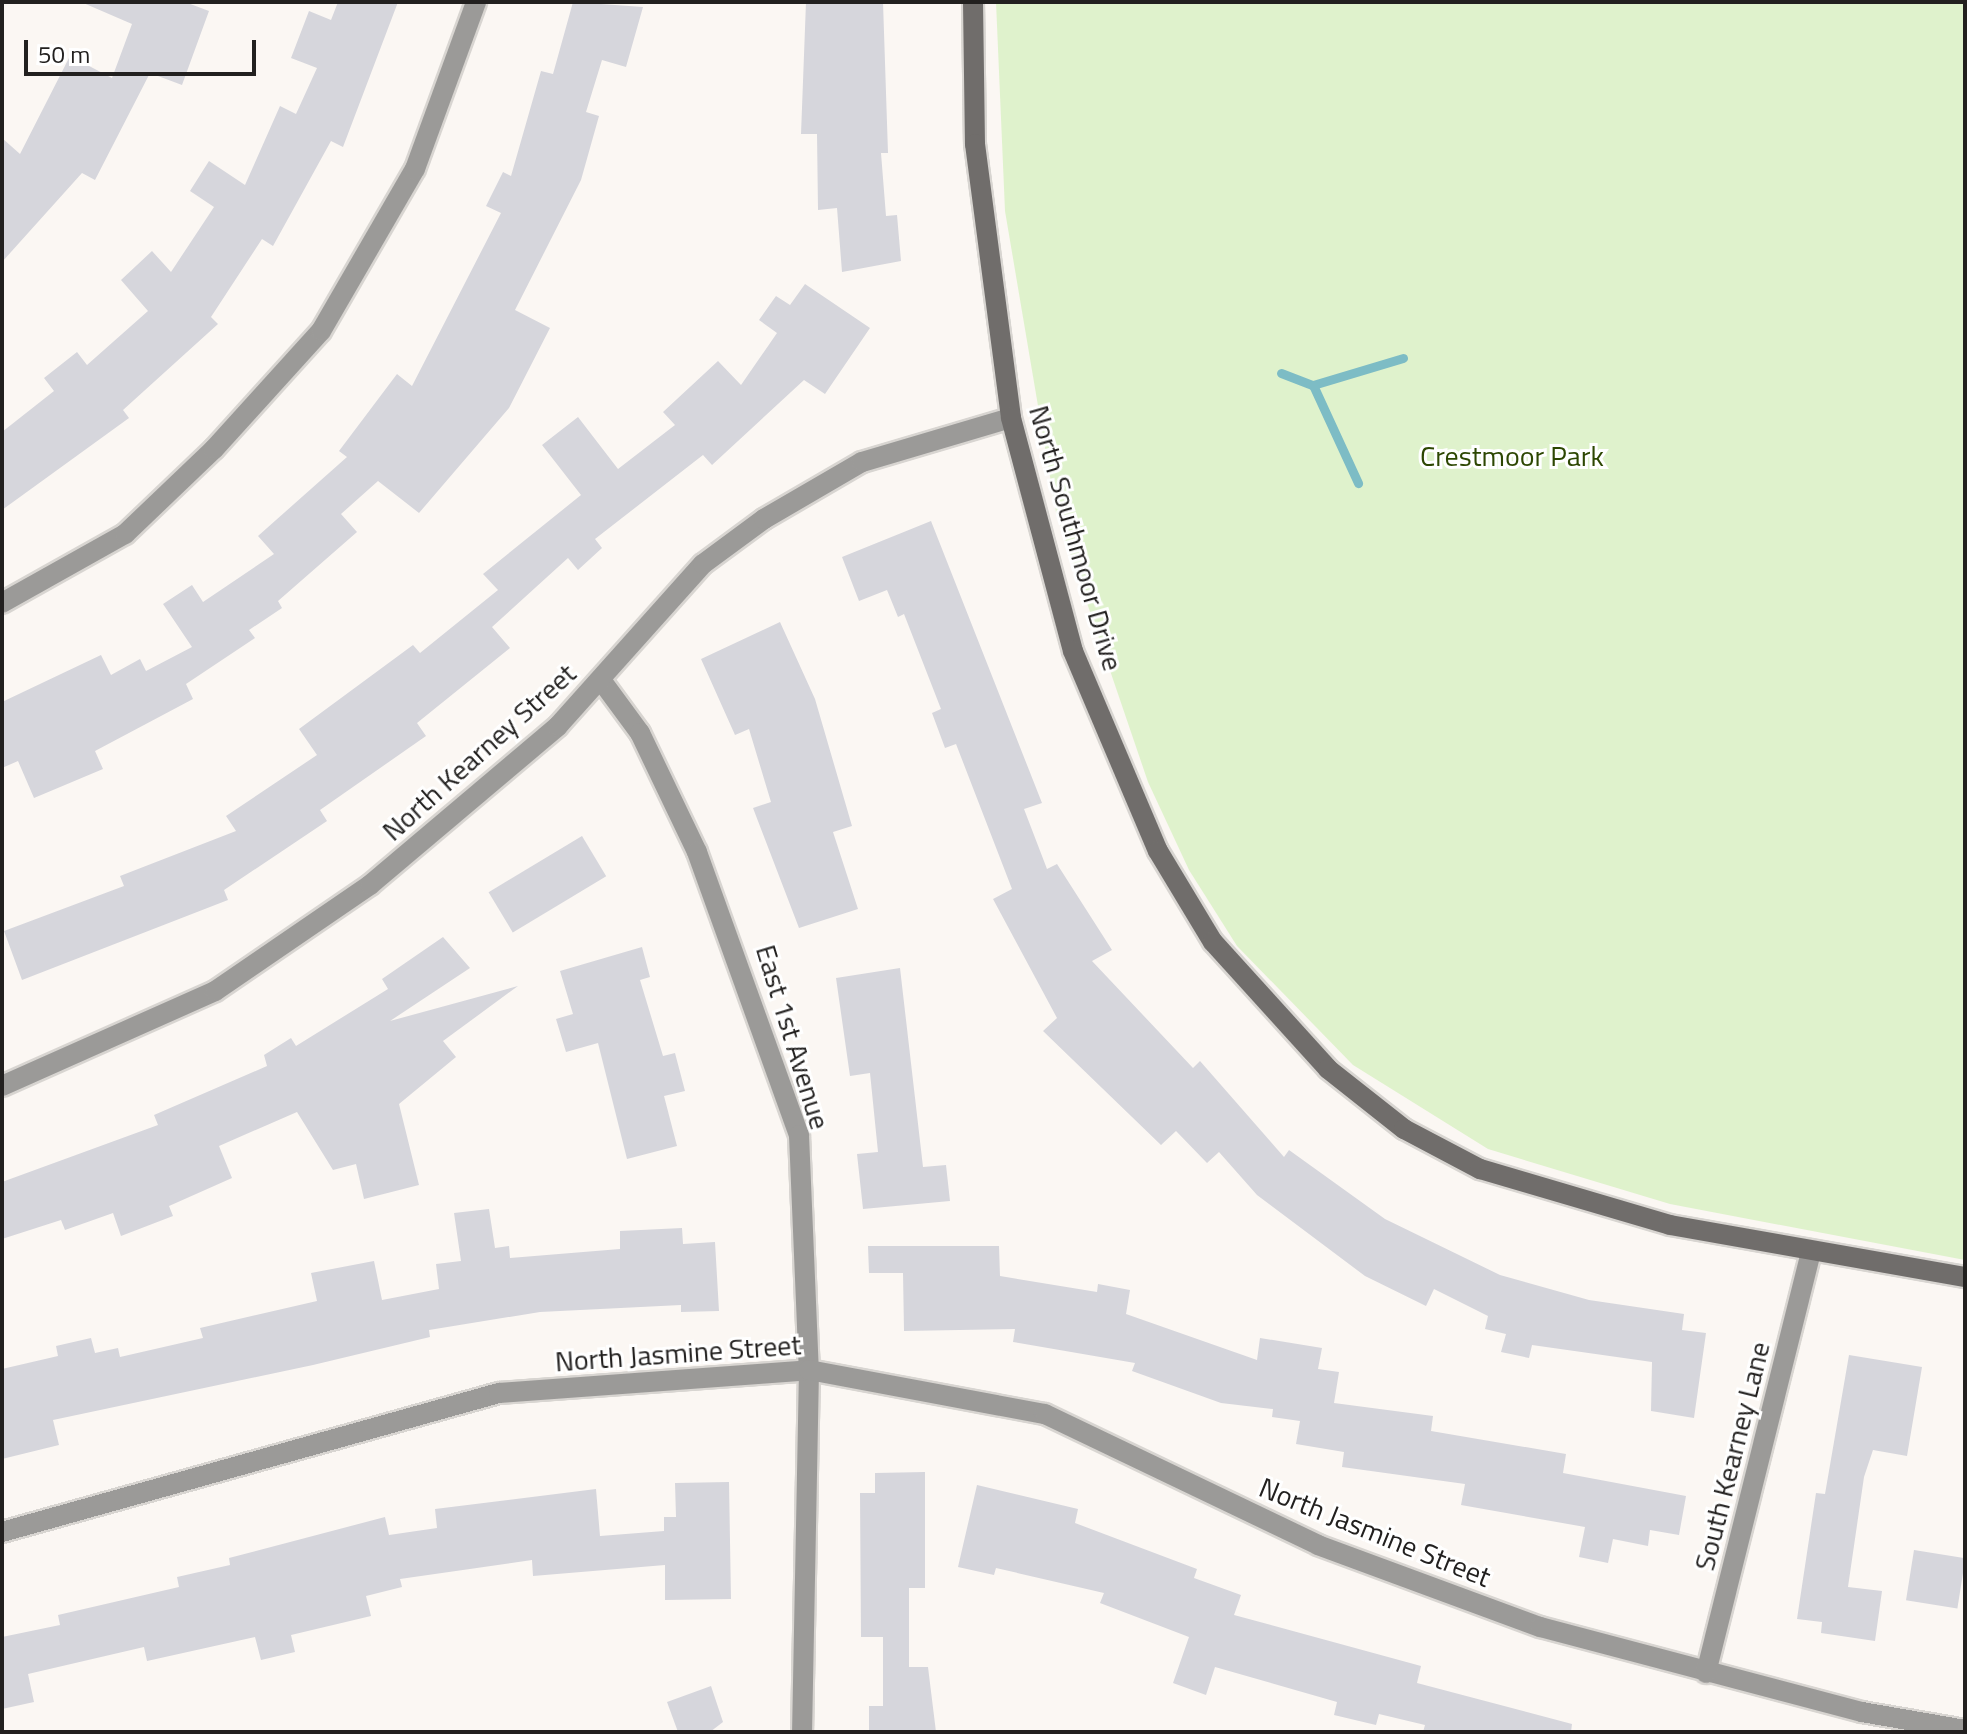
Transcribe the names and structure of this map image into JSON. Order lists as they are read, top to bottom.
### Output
{
  "streets": {
    "street": [
      "North Southmoor Drive",
      "North Kearney Street",
      "East 1st Avenue",
      "North Jasmine Street",
      "South Kearney Lane"
    ]
  },
  "crossings": [
    ["North Southmoor Drive", "North Kearney Street"],
    ["North Southmoor Drive", "South Kearney Lane"],
    ["North Kearney Street", "East 1st Avenue"],
    ["East 1st Avenue", "North Jasmine Street"],
    ["North Jasmine Street", "South Kearney Lane"]
  ],
  "parks": ["Crestmoor Park"],
  "scale_bar": "50 m"
}
